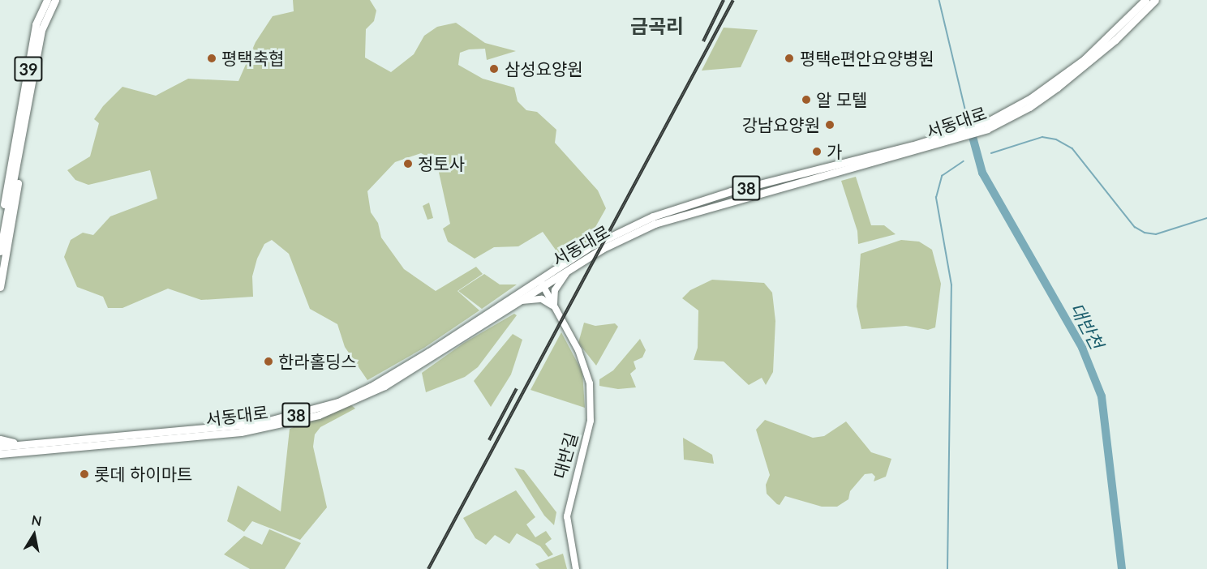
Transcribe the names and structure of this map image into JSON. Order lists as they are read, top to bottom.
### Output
{
  "streets": {
    "main road": ["39", "서동대로", "38"],
    "street": ["대반길"]
  },
  "crossings": [
    ["서동대로", "대반길"]
  ],
  "districts": ["금곡리"],
  "water": ["대반천"],
  "places": [
    "평택축협",
    "평택e편안요양병원",
    "삼성요양원",
    "알 모텔",
    "강남요양원",
    "가",
    "정토사",
    "한라홀딩스",
    "롯데 하이마트"
  ],
  "north": "top"
}
